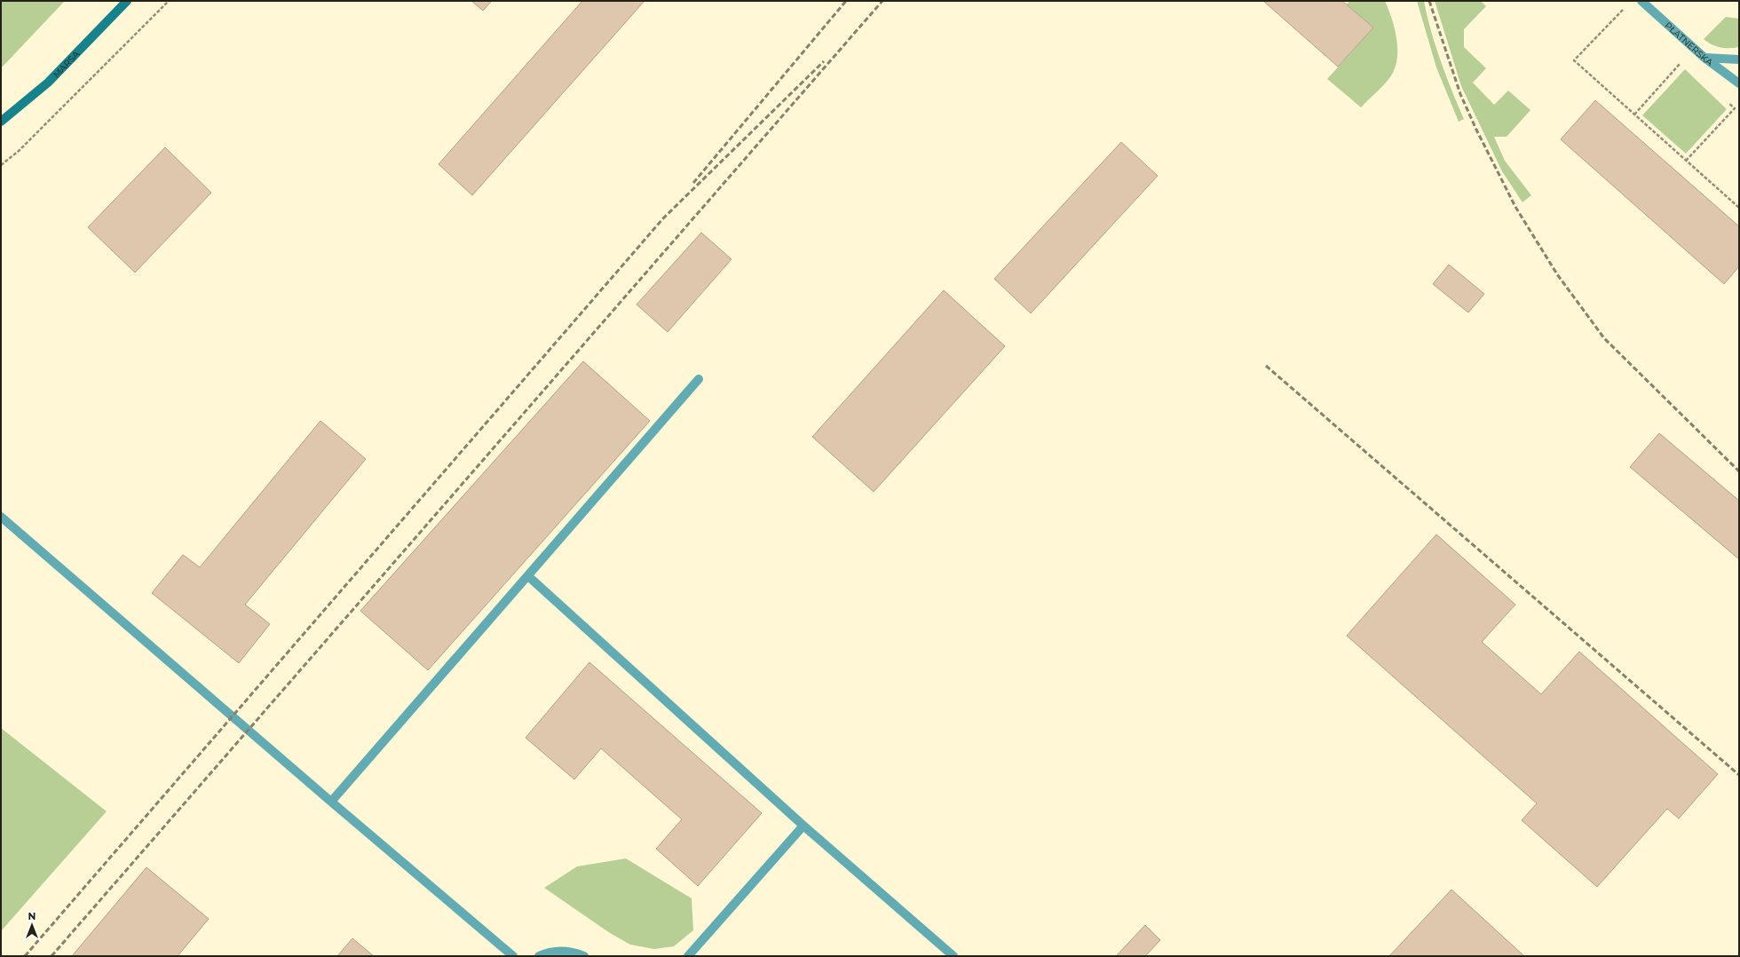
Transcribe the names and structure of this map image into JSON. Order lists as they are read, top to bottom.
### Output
{
  "streets": {
    "main road": ["MARSA"],
    "street": ["PŁATNERSKA"]
  },
  "north": "top"
}
